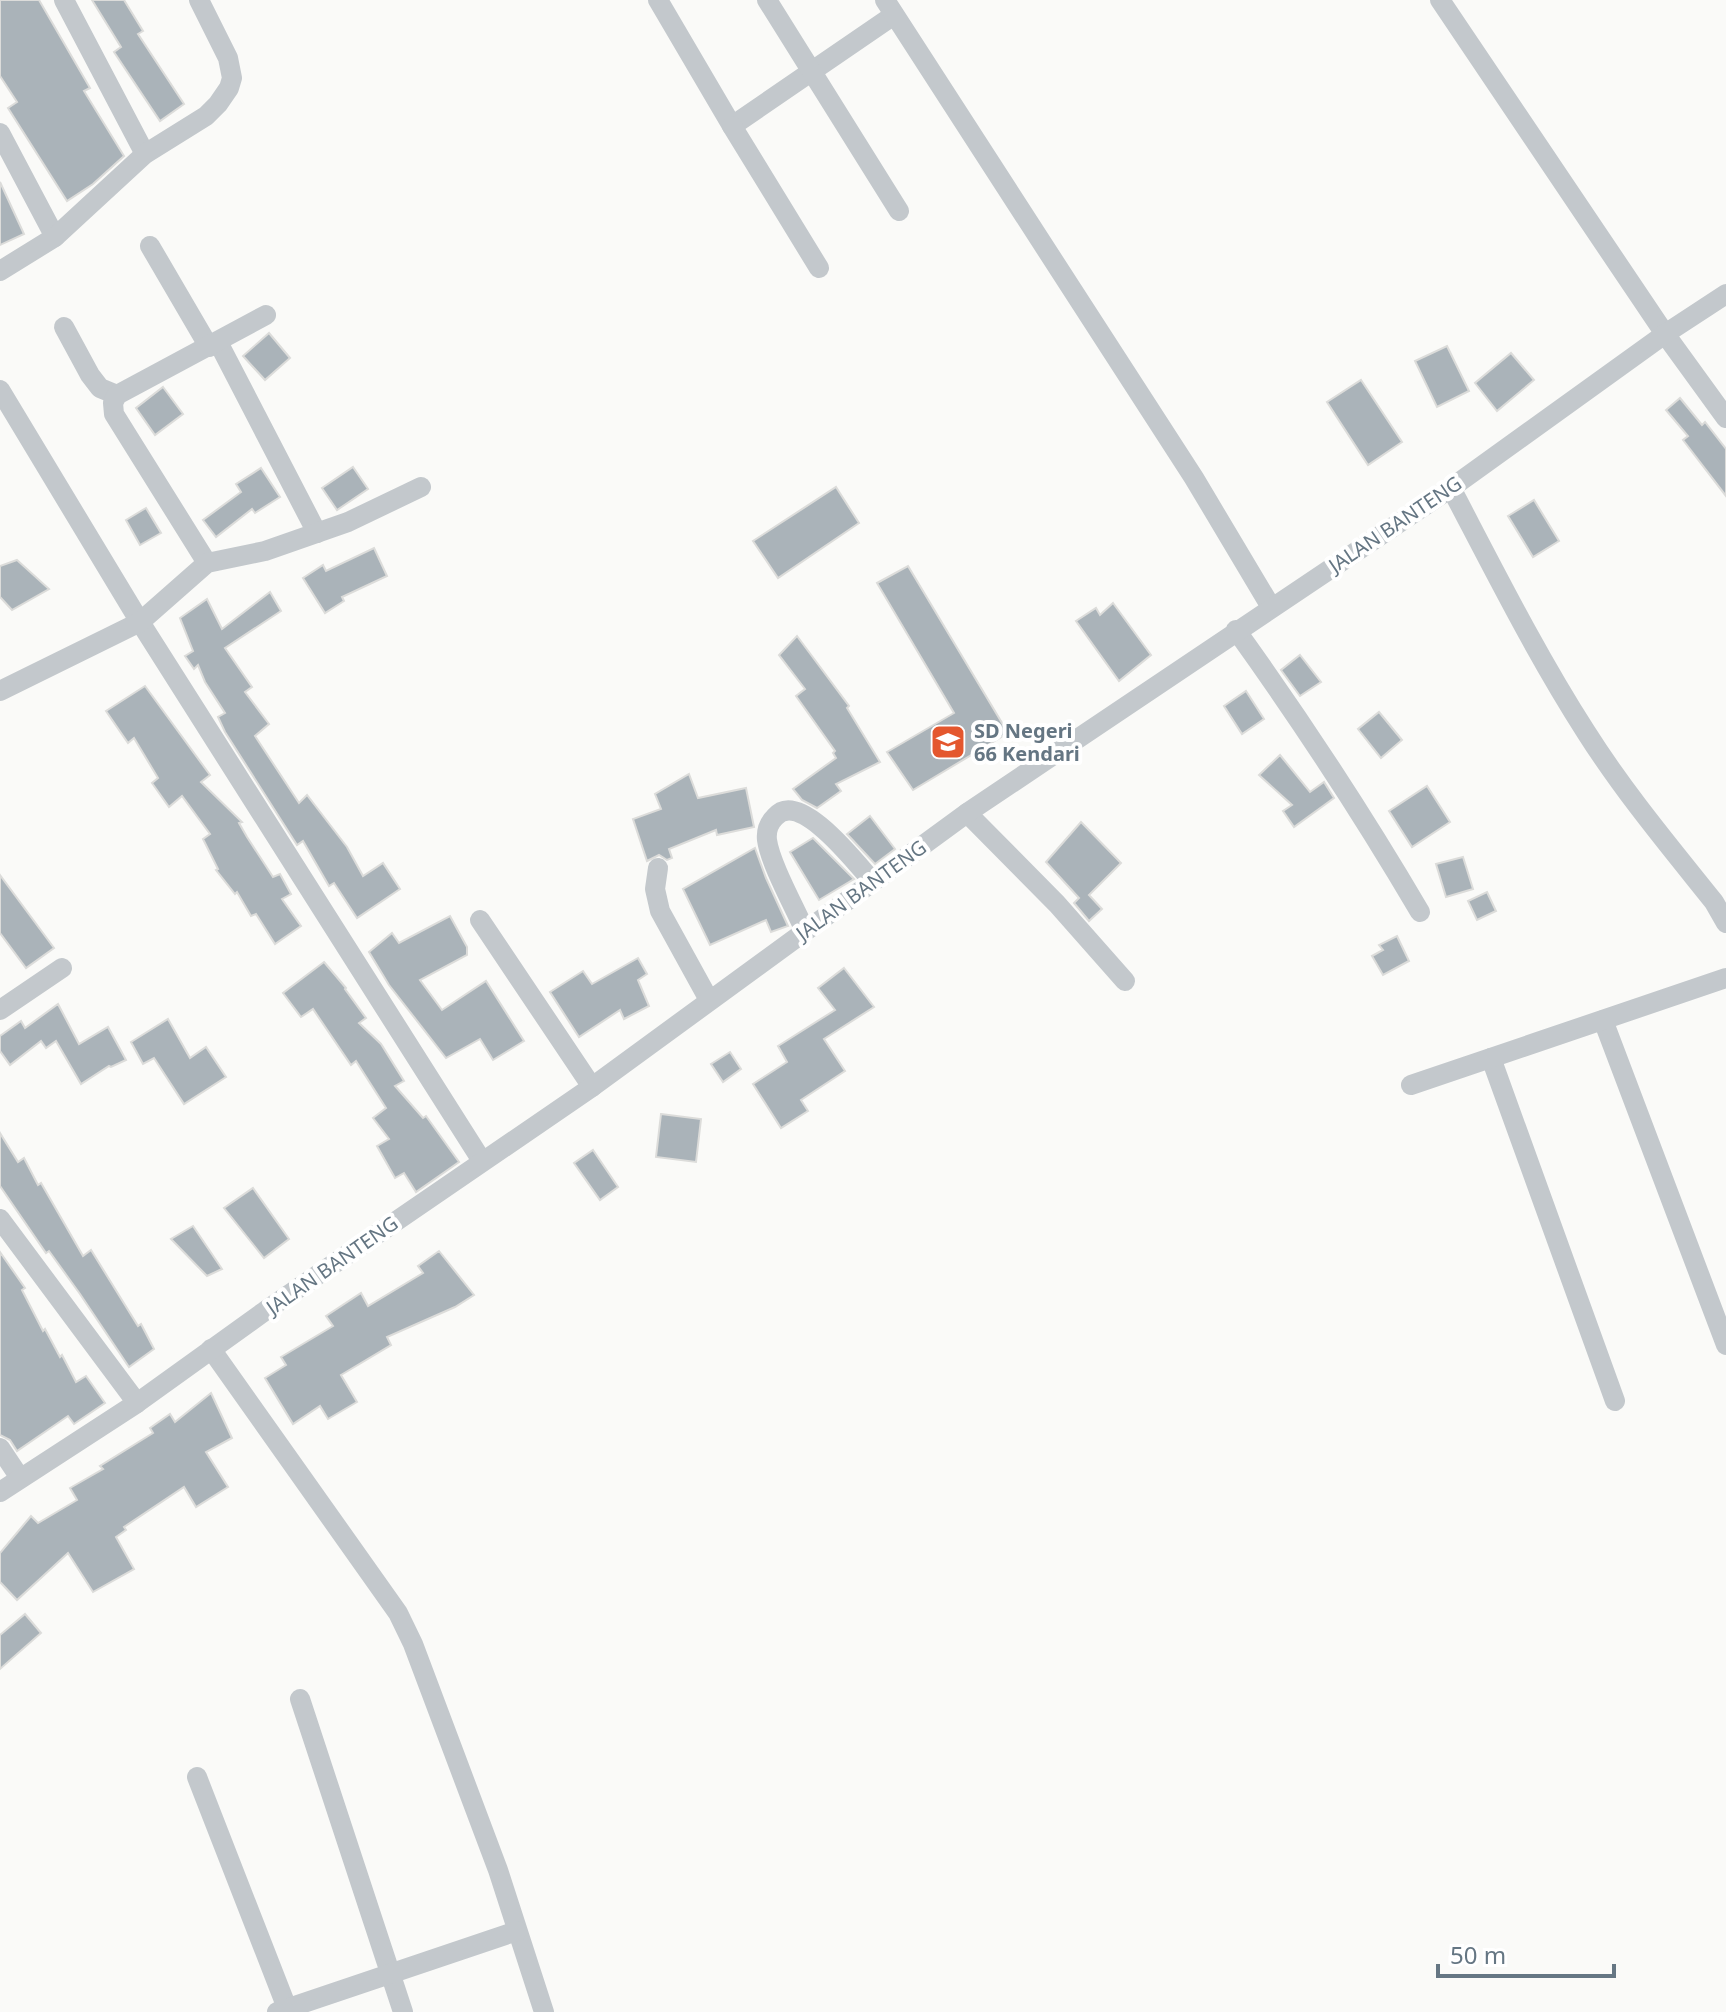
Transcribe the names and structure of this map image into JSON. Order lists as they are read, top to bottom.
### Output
{
  "streets": {
    "street": ["JALAN BANTENG"]
  },
  "places": {
    "school or university": ["SD Negeri 66 Kendari"]
  },
  "scale_bar": "50 m"
}
